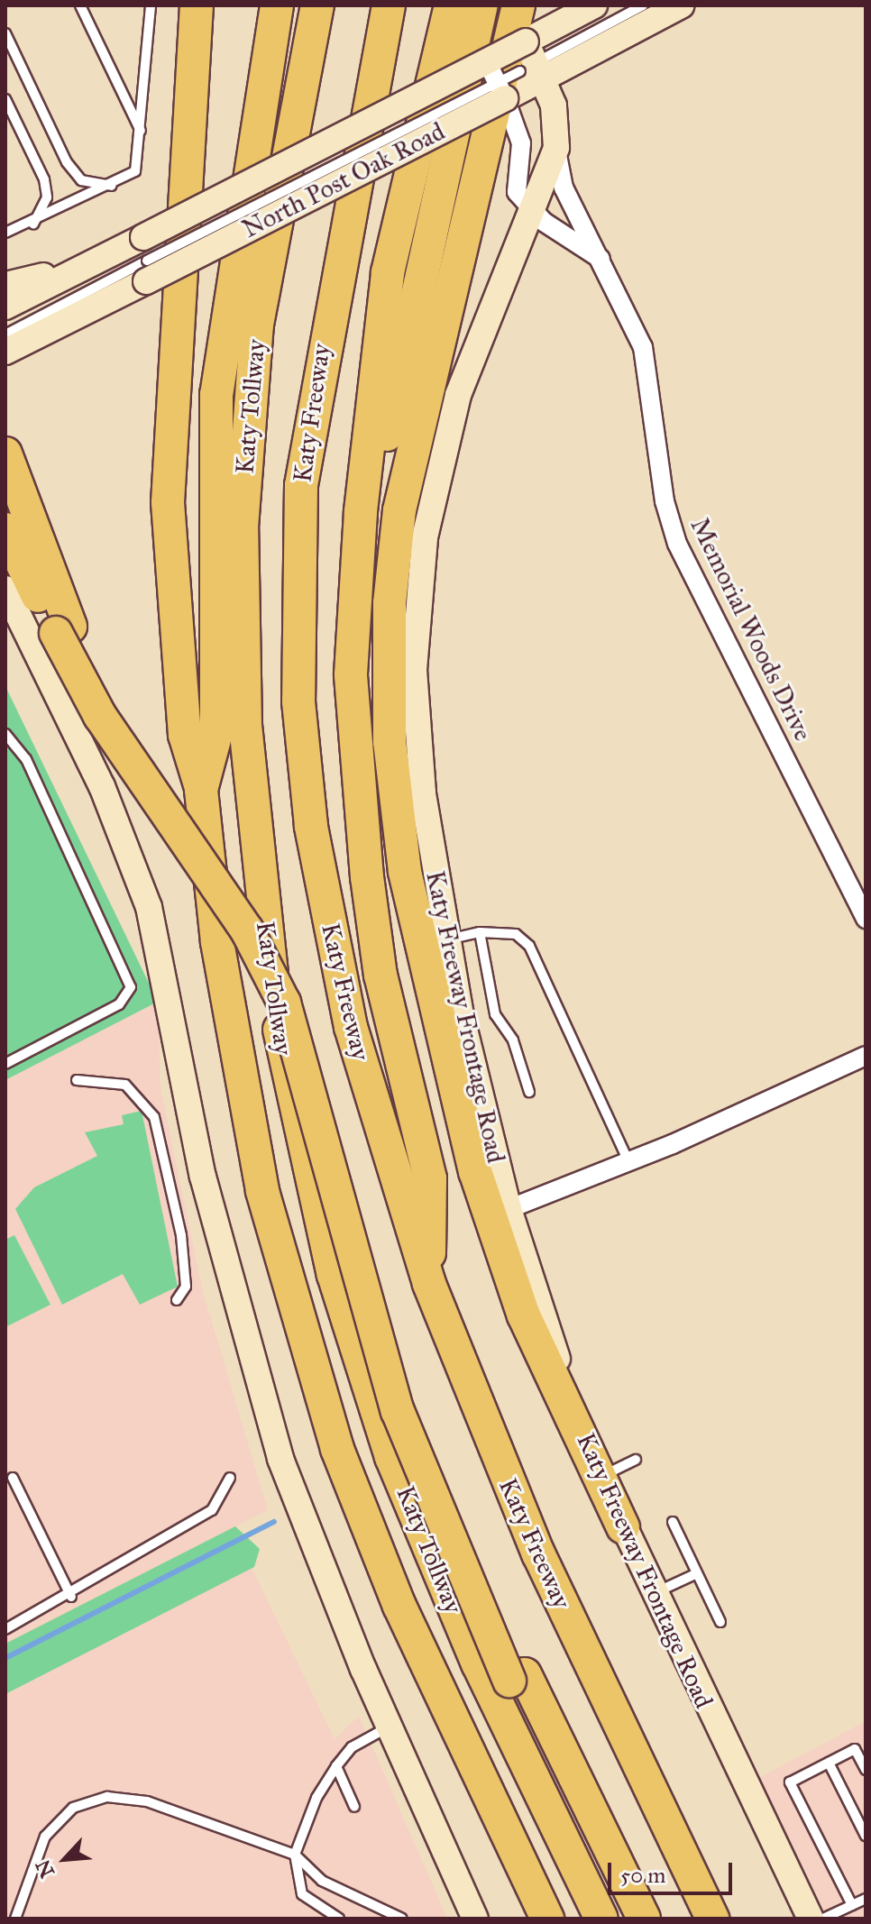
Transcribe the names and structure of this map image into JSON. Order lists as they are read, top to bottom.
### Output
{
  "streets": {
    "highway": ["Katy Tollway", "Katy Freeway"],
    "main road": ["North Post Oak Road", "Katy Freeway Frontage Road"],
    "street": ["Memorial Woods Drive"]
  },
  "crossings": [
    ["North Post Oak Road", "Memorial Woods Drive"],
    ["North Post Oak Road", "Katy Freeway Frontage Road"],
    ["Memorial Woods Drive", "Katy Freeway Frontage Road"]
  ],
  "scale_bar": "50 m",
  "north": "bottom left"
}
